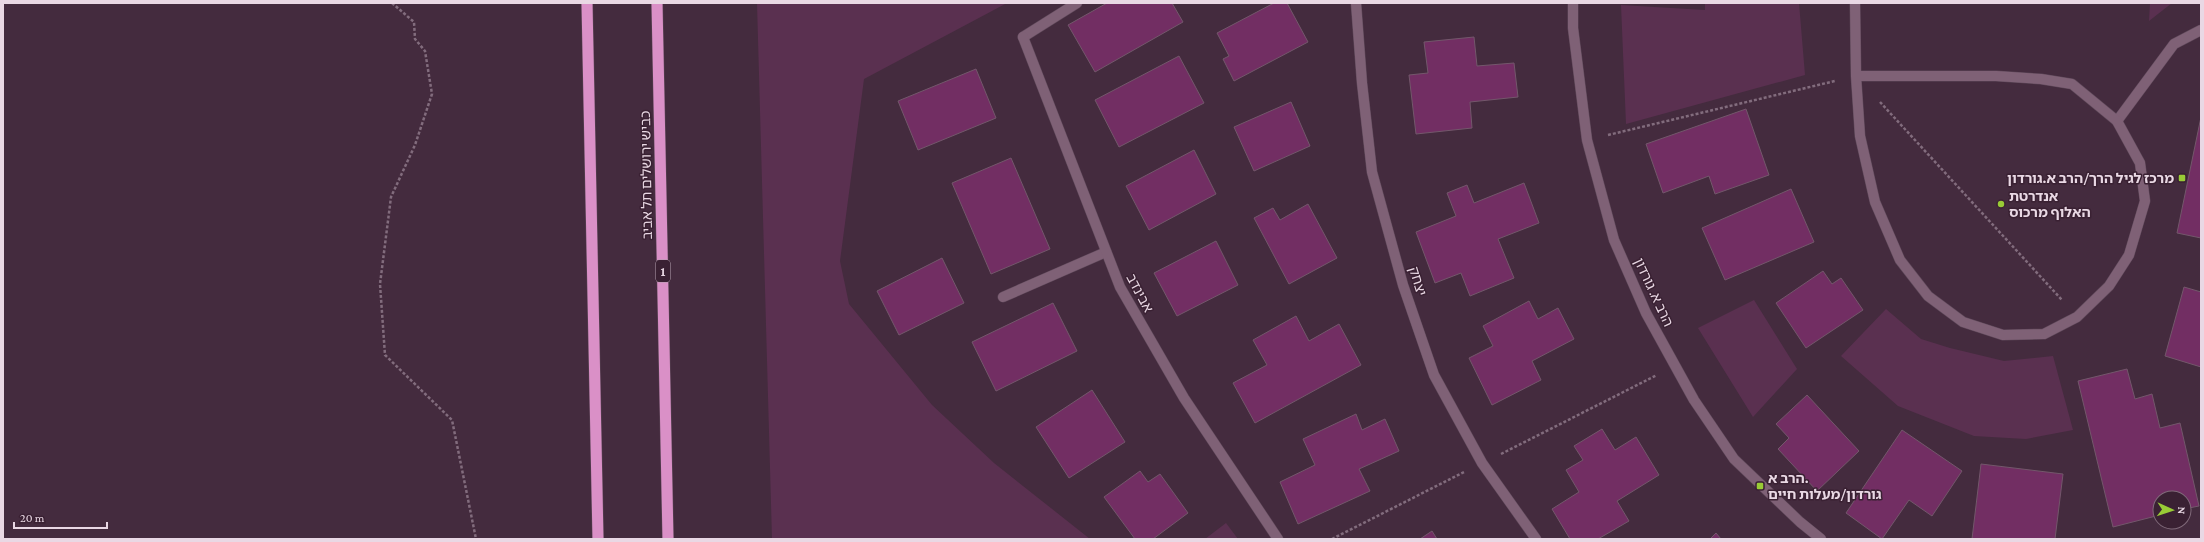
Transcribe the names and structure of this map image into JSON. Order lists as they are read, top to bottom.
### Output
{
  "streets": {
    "highway": ["כביש ירושלים תל אביב", "1"],
    "street": ["יצחק", "הרב א. גורדון", "אבינדב"]
  },
  "places": {
    "transit": ["מרכז לגיל הרך/הרב א.גורדון", "הרב א. גורדון/מעלות חיים"],
    "other": ["אנדרטת האלוף מרכוס"]
  },
  "scale_bar": "20 m",
  "north": "right"
}
